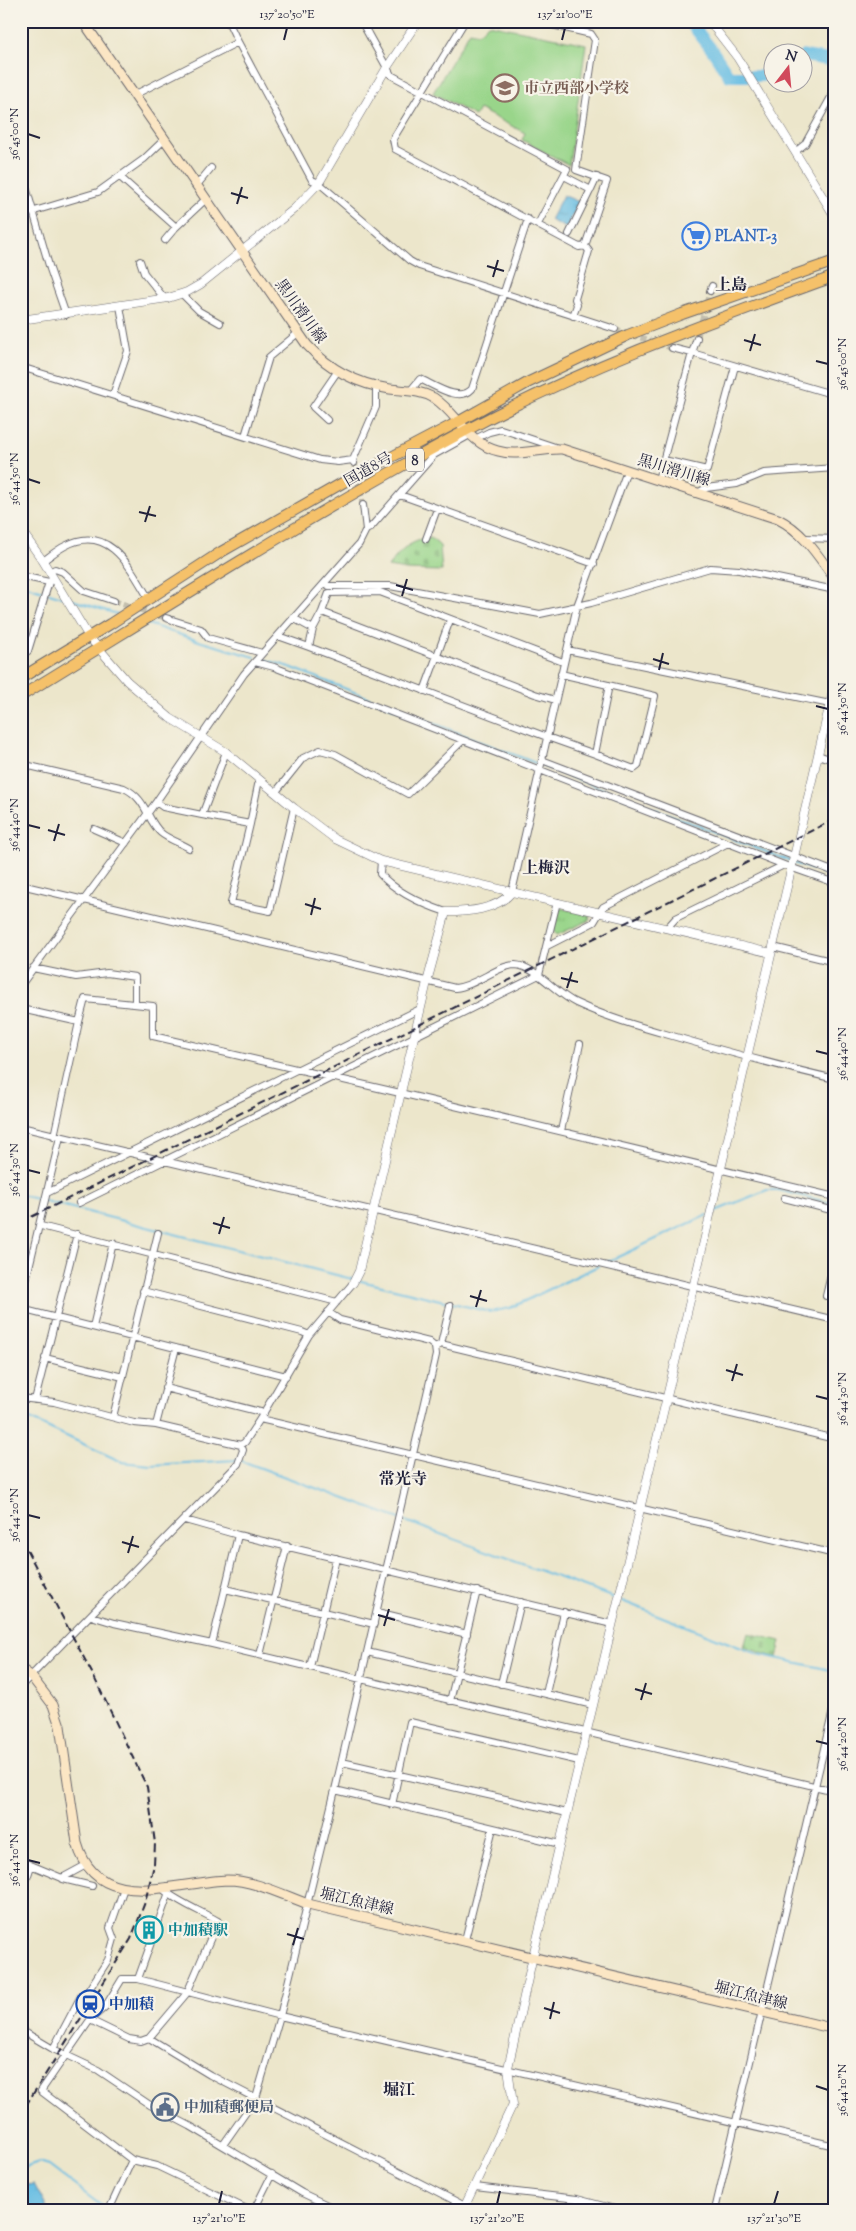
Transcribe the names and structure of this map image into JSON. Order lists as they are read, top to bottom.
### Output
{
  "streets": {
    "highway": ["8", "国道8号"],
    "main road": ["黒川滑川線", "堀江魚津線"]
  },
  "crossings": [
    ["黒川滑川線", "国道8号"]
  ],
  "districts": [
    "上島",
    "上梅沢",
    "常光寺",
    "堀江"
  ],
  "places": {
    "school or university": ["市立西部小学校"],
    "supermarket": ["PLANT-3"],
    "building": ["中加積駅"],
    "station": ["中加積"],
    "public building": ["中加積郵便局"]
  },
  "north": "top",
  "coordinates": [
    "137°20'50\"E",
    "137°21'00\"E",
    "36°45'00\"N",
    "36°44'50\"N",
    "36°44'40\"N",
    "36°44'30\"N",
    "36°44'20\"N",
    "36°44'10\"N",
    "137°21'10\"E",
    "137°21'20\"E",
    "137°21'30\"E"
  ]
}
